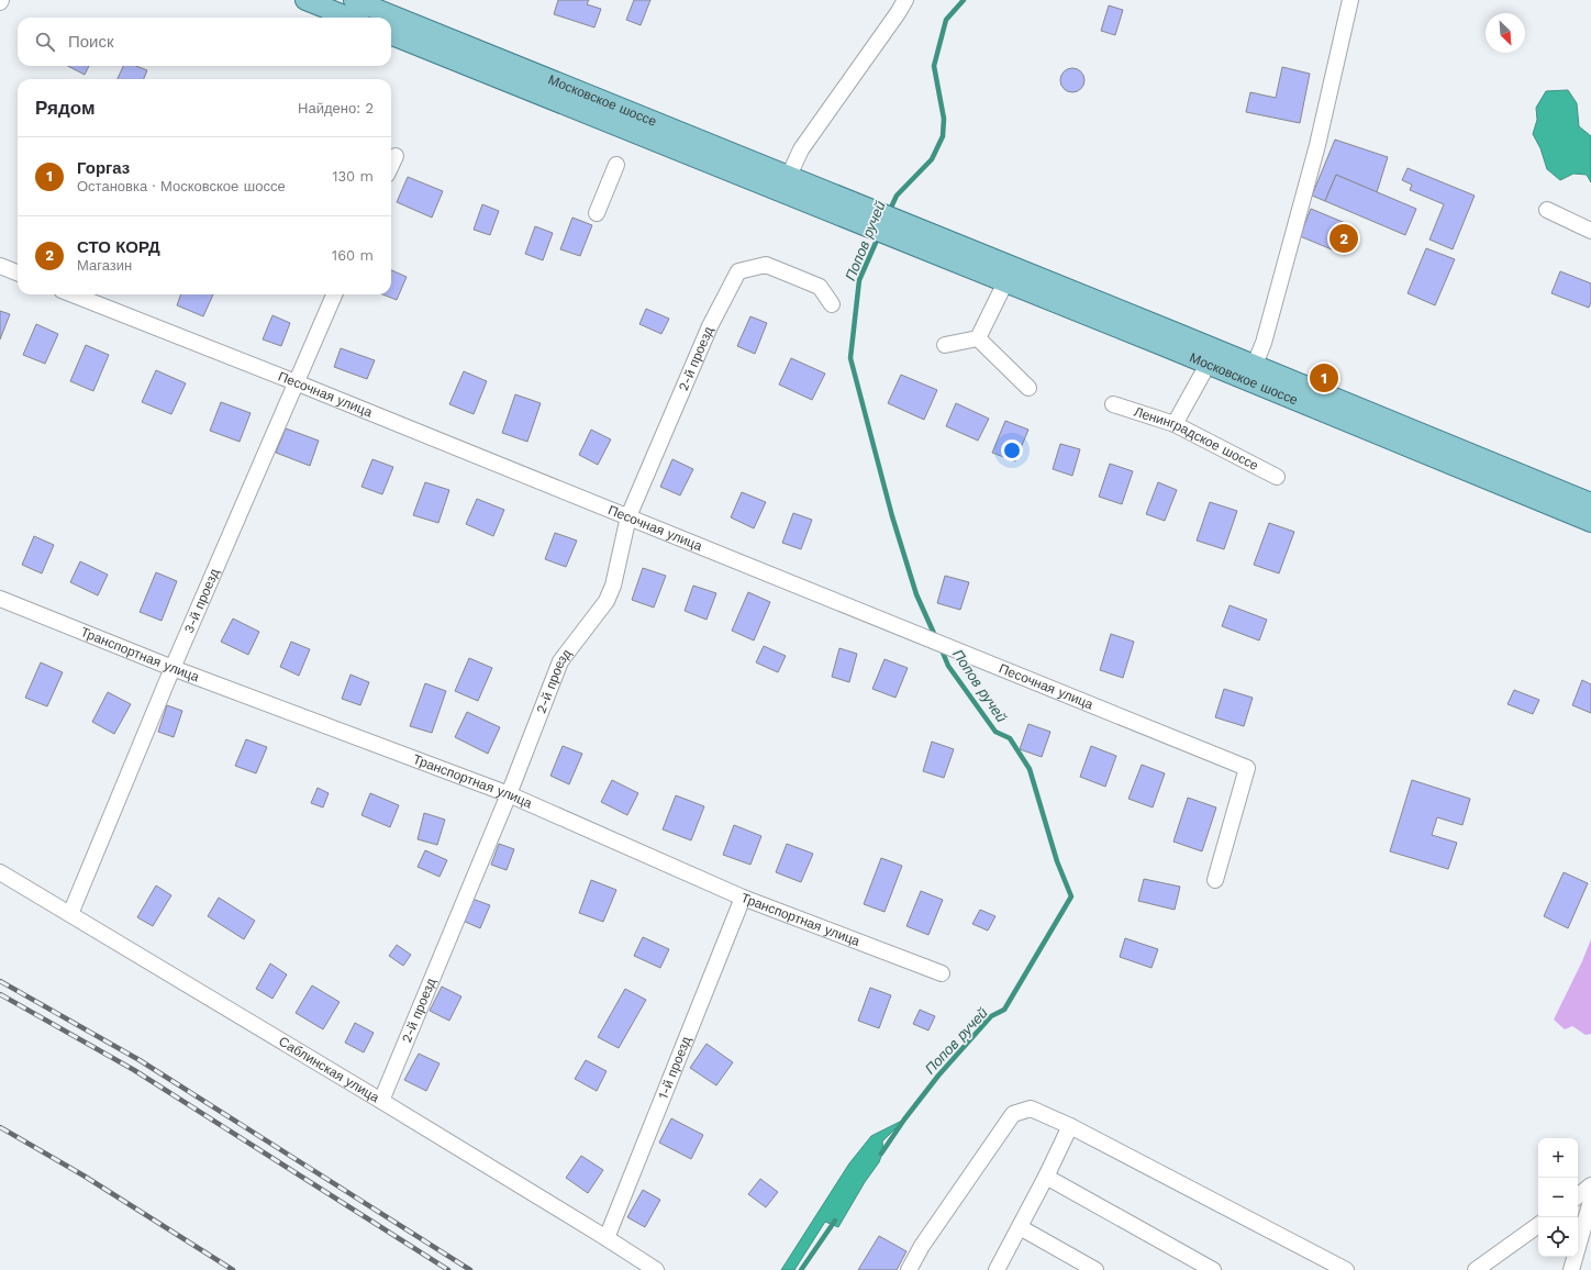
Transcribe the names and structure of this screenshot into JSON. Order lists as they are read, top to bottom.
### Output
{
  "streets": {
    "main road": ["Московское шоссе"],
    "street": [
      "2-й проезд",
      "Песочная улица",
      "Ленинградское шоссе",
      "3-й проезд",
      "Транспортная улица",
      "1-й проезд",
      "Саблинская улица"
    ]
  },
  "crossings": [
    ["2-й проезд", "Песочная улица"],
    ["2-й проезд", "Транспортная улица"],
    ["2-й проезд", "Саблинская улица"],
    ["Песочная улица", "3-й проезд"],
    ["3-й проезд", "Транспортная улица"],
    ["3-й проезд", "Саблинская улица"],
    ["Транспортная улица", "1-й проезд"],
    ["1-й проезд", "Саблинская улица"]
  ],
  "water": ["Попов ручей"],
  "north": "bottom right",
  "page": {
    "search": "Поиск",
    "heading": ["Рядом", "Найдено: 2"],
    "list": [
      {
        "mark": "1",
        "name": "Горгаз",
        "note": "Остановка · Московское шоссе",
        "value": "130 m"
      },
      {
        "mark": "2",
        "name": "СТО КОРД",
        "note": "Магазин",
        "value": "160 m"
      }
    ],
    "pins": ["2", "1"],
    "map_buttons": ["+", "−"]
  }
}
